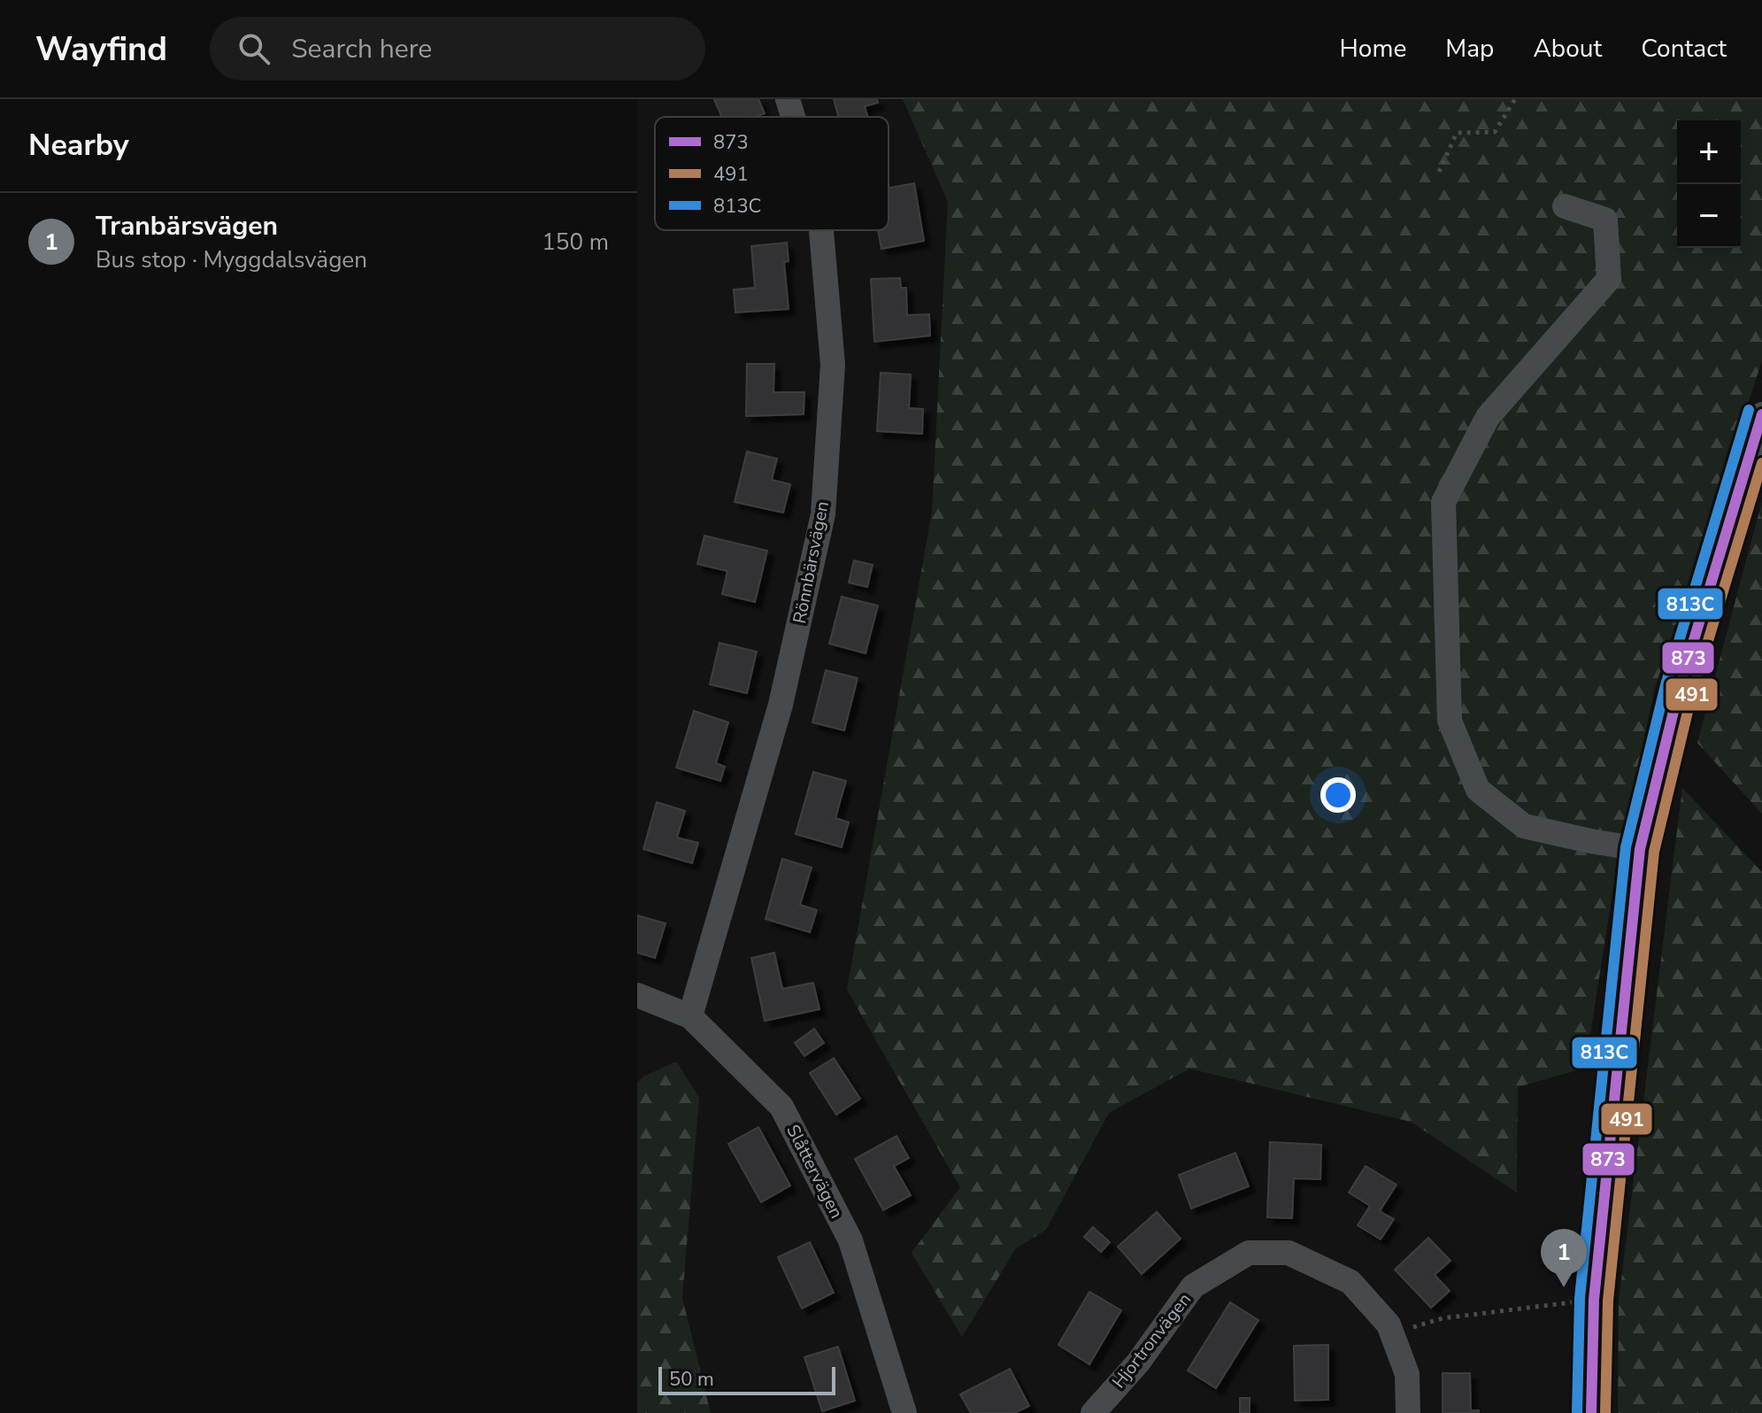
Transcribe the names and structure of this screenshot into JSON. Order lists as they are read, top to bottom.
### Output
{
  "streets": {
    "street": ["Rönnbärsvägen", "Slåttervägen", "Hjortronvägen"]
  },
  "crossings": [
    ["Rönnbärsvägen", "Slåttervägen"]
  ],
  "lines": ["transit line 813C", "transit line 873", "transit line 491"],
  "legend": ["873", "491", "813C"],
  "scale_bar": "50 m",
  "page": {
    "header": "Wayfind",
    "search": "Search here",
    "nav": [
      "Home",
      "Map",
      "About",
      "Contact"
    ],
    "heading": "Nearby",
    "map_buttons": ["+", "−"],
    "list": [
      {
        "mark": "1",
        "name": "Tranbärsvägen",
        "note": "Bus stop · Myggdalsvägen",
        "value": "150 m"
      }
    ],
    "pins": "1",
    "scale": "50 m"
  }
}
